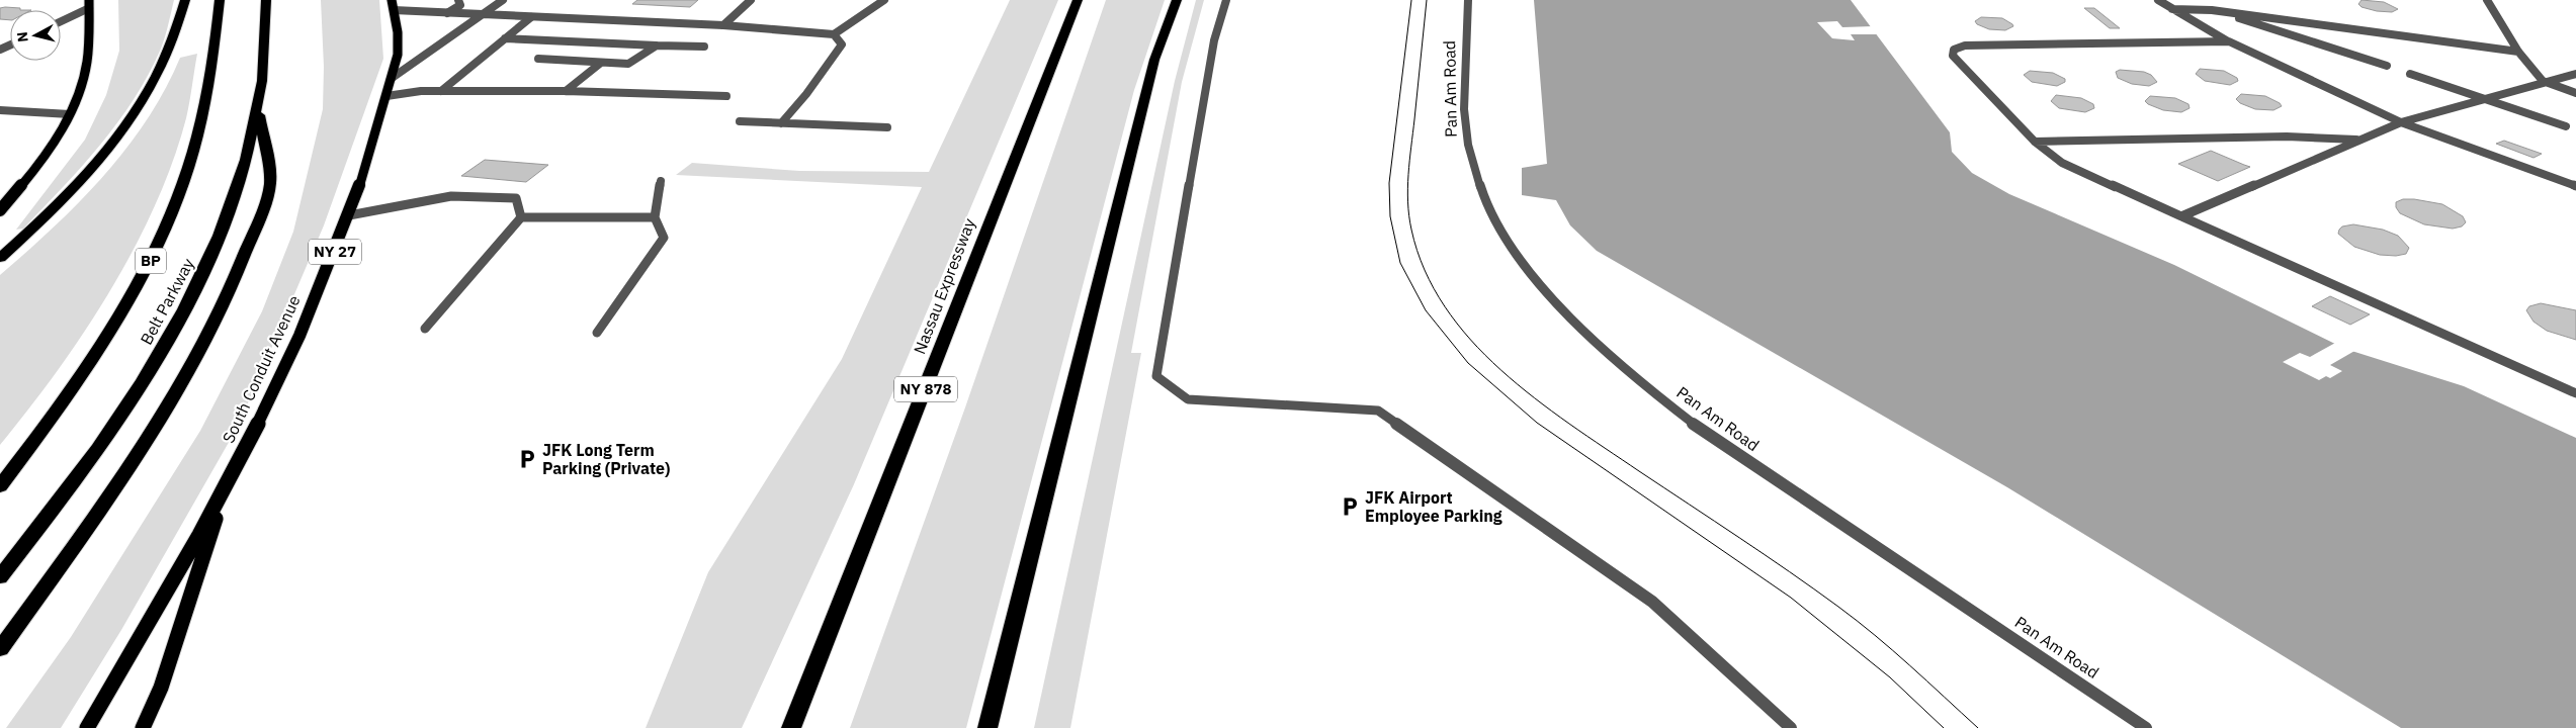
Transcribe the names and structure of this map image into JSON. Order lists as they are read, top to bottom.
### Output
{
  "streets": {
    "highway": [
      "BP",
      "Nassau Expressway",
      "Belt Parkway",
      "NY 878"
    ],
    "main road": ["NY 27", "South Conduit Avenue"],
    "street": ["Pan Am Road"]
  },
  "places": {
    "parking": ["JFK Long Term Parking (Private)", "JFK Airport Employee Parking"]
  },
  "north": "left"
}
